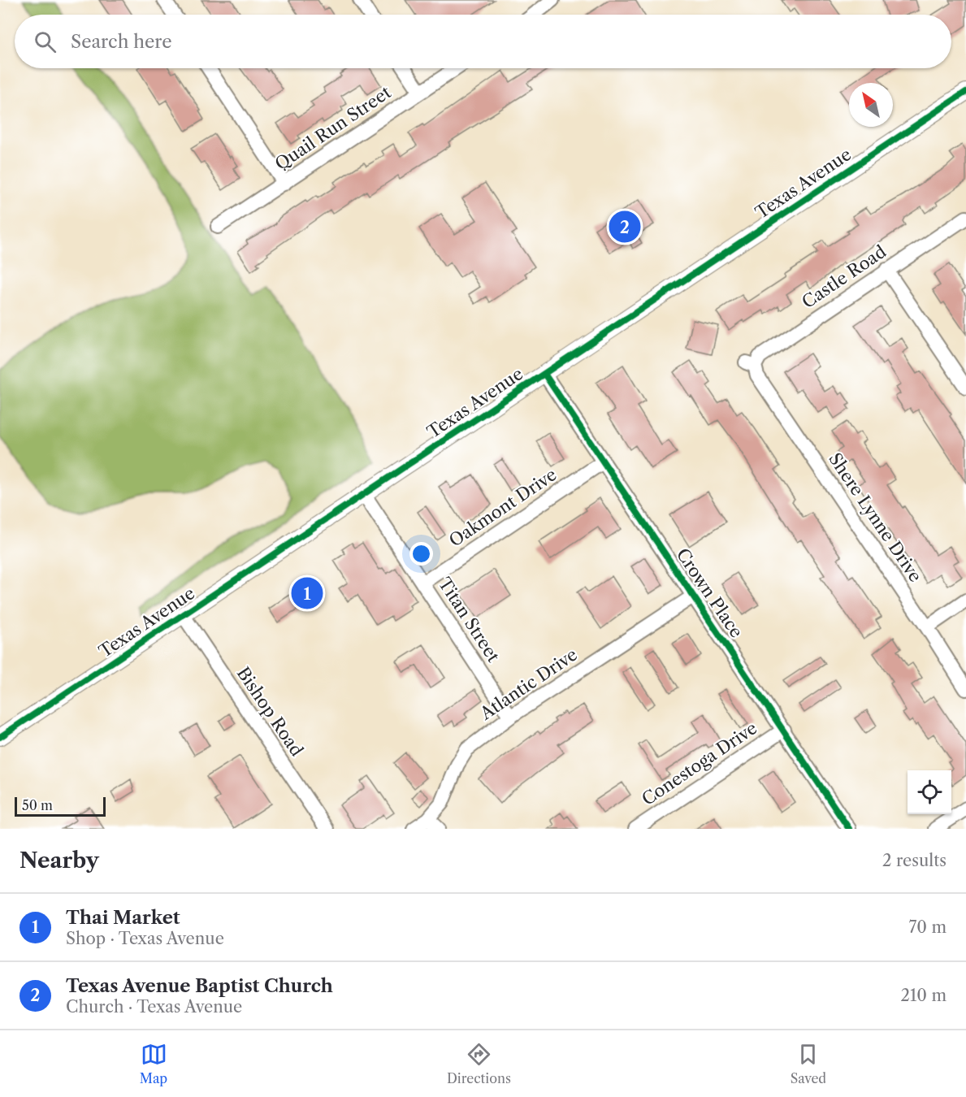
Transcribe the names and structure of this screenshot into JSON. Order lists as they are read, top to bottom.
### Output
{
  "streets": {
    "street": [
      "Quail Run Street",
      "Texas Avenue",
      "Castle Road",
      "Oakmont Drive",
      "Shere Lynne Drive",
      "Crown Place",
      "Titan Street",
      "Atlantic Drive",
      "Bishop Road",
      "Conestoga Drive"
    ]
  },
  "crossings": [
    ["Texas Avenue", "Crown Place"],
    ["Texas Avenue", "Titan Street"],
    ["Texas Avenue", "Bishop Road"],
    ["Castle Road", "Shere Lynne Drive"],
    ["Oakmont Drive", "Crown Place"],
    ["Oakmont Drive", "Titan Street"],
    ["Crown Place", "Atlantic Drive"],
    ["Crown Place", "Conestoga Drive"],
    ["Titan Street", "Atlantic Drive"]
  ],
  "scale_bar": "50 m",
  "north": "top left",
  "page": {
    "search": "Search here",
    "pins": ["2", "1"],
    "scale": "50 m",
    "heading": ["Nearby", "2 results"],
    "list": [
      {
        "mark": "1",
        "name": "Thai Market",
        "note": "Shop · Texas Avenue",
        "value": "70 m"
      },
      {
        "mark": "2",
        "name": "Texas Avenue Baptist Church",
        "note": "Church · Texas Avenue",
        "value": "210 m"
      }
    ],
    "nav": ["Map", "Directions", "Saved"]
  }
}
